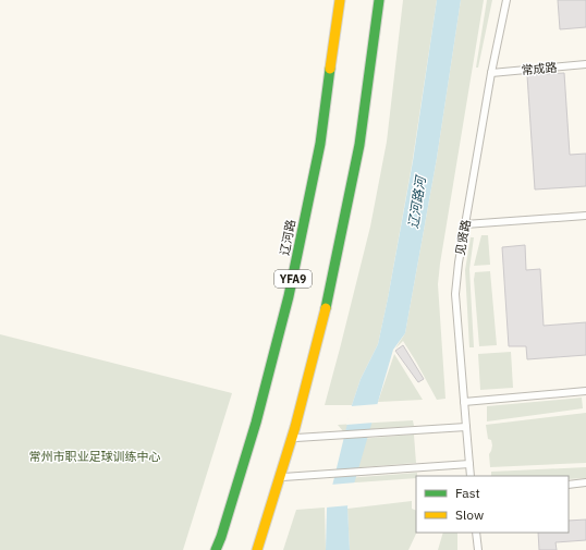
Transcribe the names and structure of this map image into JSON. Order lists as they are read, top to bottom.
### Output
{
  "streets": {
    "main road": ["辽河路", "YFA9"],
    "lane": ["常成路", "见贤路"]
  },
  "crossings": [
    ["常成路", "见贤路"]
  ],
  "water": ["辽河路河"],
  "parks": ["常州市职业足球训练中心"],
  "legend": ["Fast", "Slow"]
}
